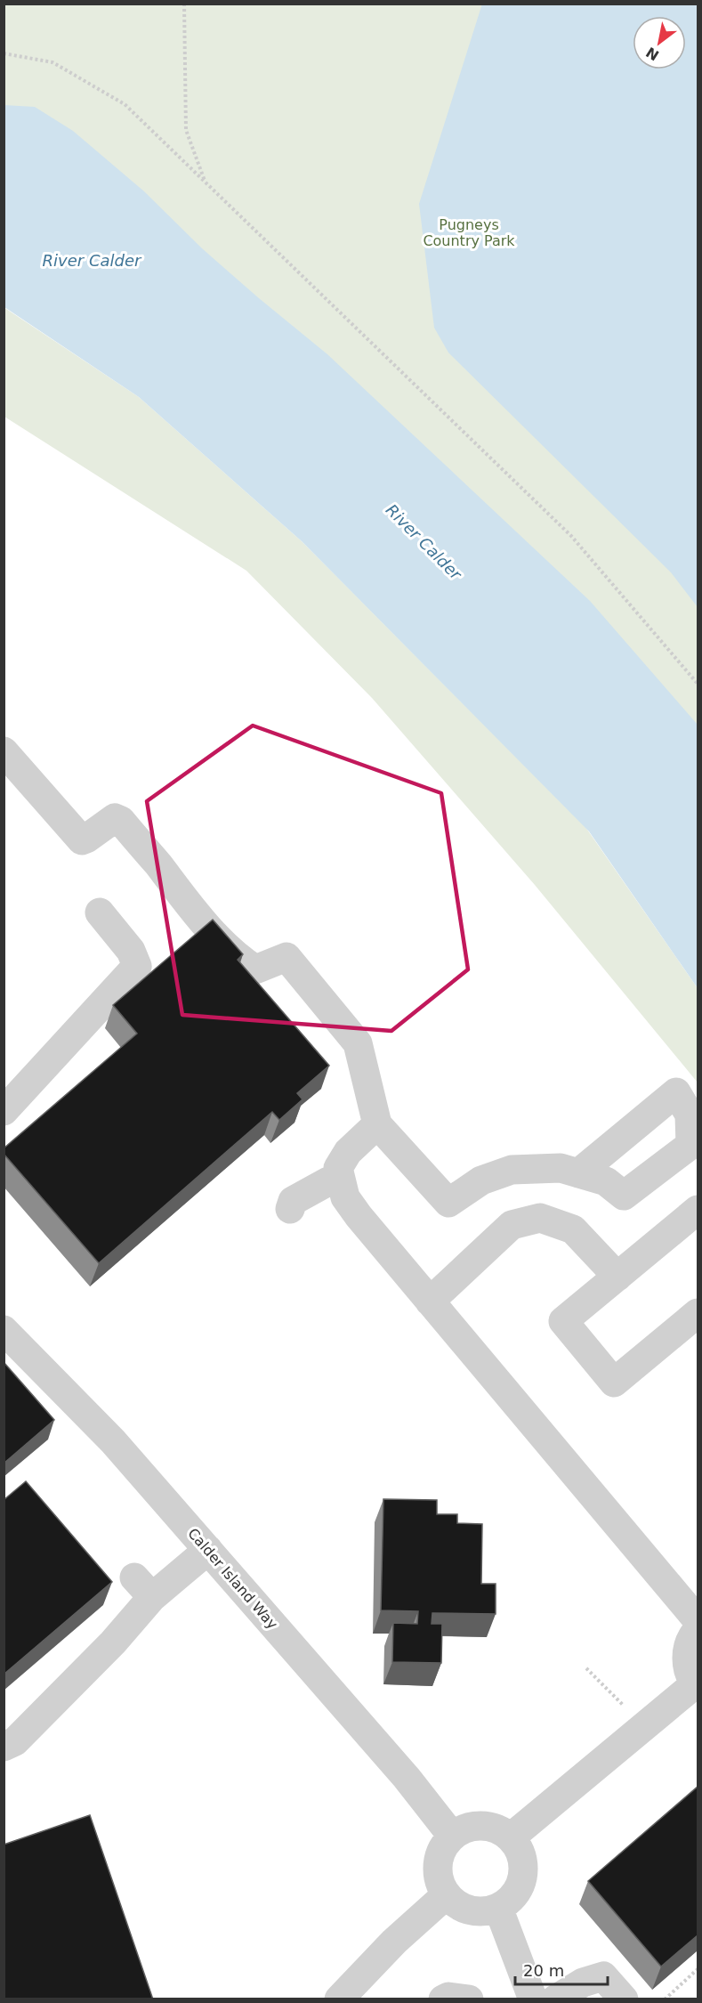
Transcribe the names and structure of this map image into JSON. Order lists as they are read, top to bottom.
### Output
{
  "streets": {
    "street": ["Calder Island Way"]
  },
  "water": ["River Calder"],
  "parks": ["Pugneys Country Park"],
  "scale_bar": "20 m",
  "north": "bottom left"
}
